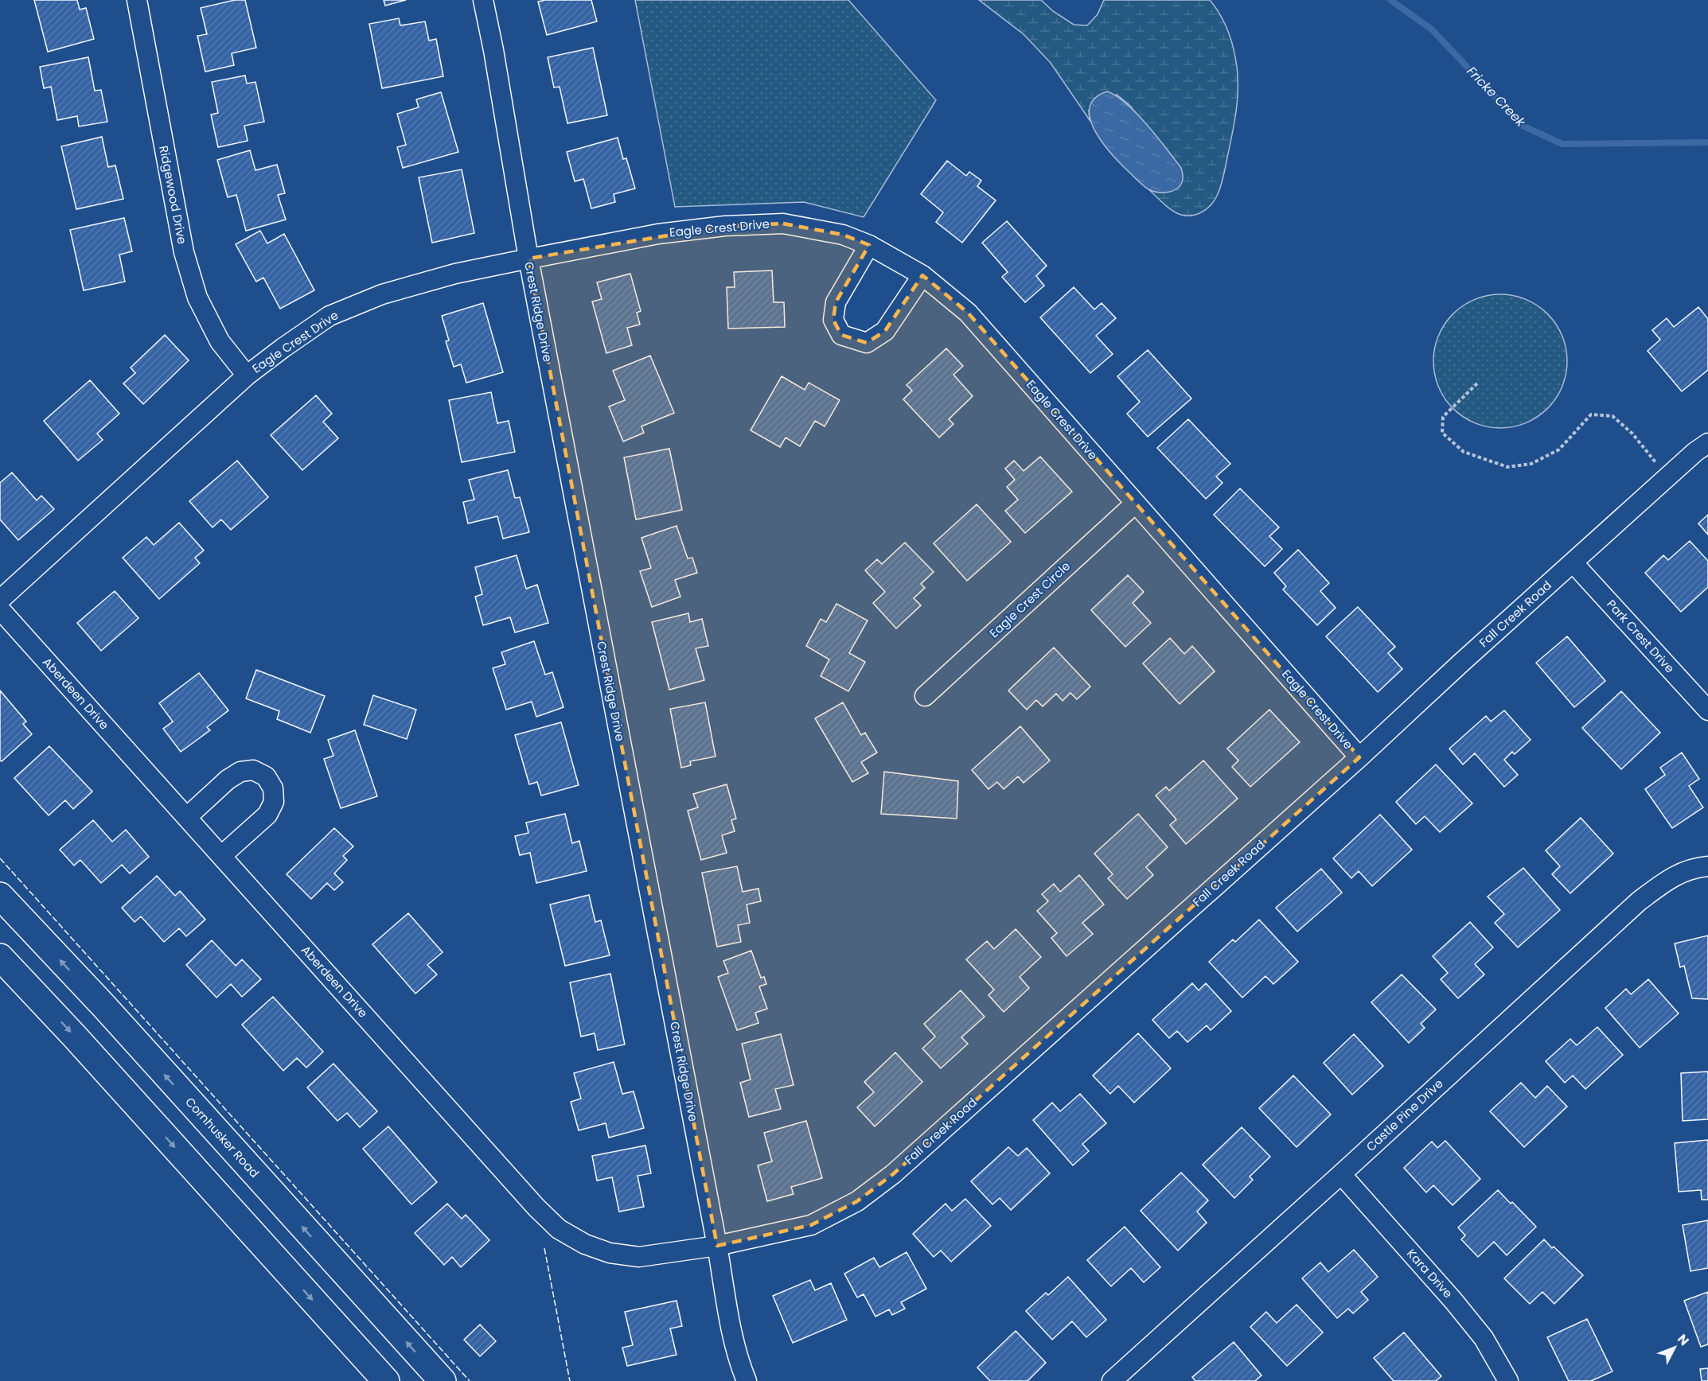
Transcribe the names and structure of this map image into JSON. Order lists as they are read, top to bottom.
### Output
{
  "streets": {
    "main road": ["Cornhusker Road"],
    "street": [
      "Ridgewood Drive",
      "Eagle Crest Drive",
      "Crest Ridge Drive",
      "Eagle Crest Circle",
      "Fall Creek Road",
      "Park Crest Drive",
      "Aberdeen Drive",
      "Castle Pine Drive",
      "Kara Drive"
    ]
  },
  "crossings": [
    ["Ridgewood Drive", "Eagle Crest Drive"],
    ["Eagle Crest Drive", "Crest Ridge Drive"],
    ["Eagle Crest Drive", "Eagle Crest Circle"],
    ["Eagle Crest Drive", "Fall Creek Road"],
    ["Crest Ridge Drive", "Fall Creek Road"],
    ["Crest Ridge Drive", "Aberdeen Drive"],
    ["Fall Creek Road", "Park Crest Drive"],
    ["Fall Creek Road", "Aberdeen Drive"],
    ["Castle Pine Drive", "Kara Drive"]
  ],
  "water": ["Fricke Creek"],
  "north": "top right"
}
